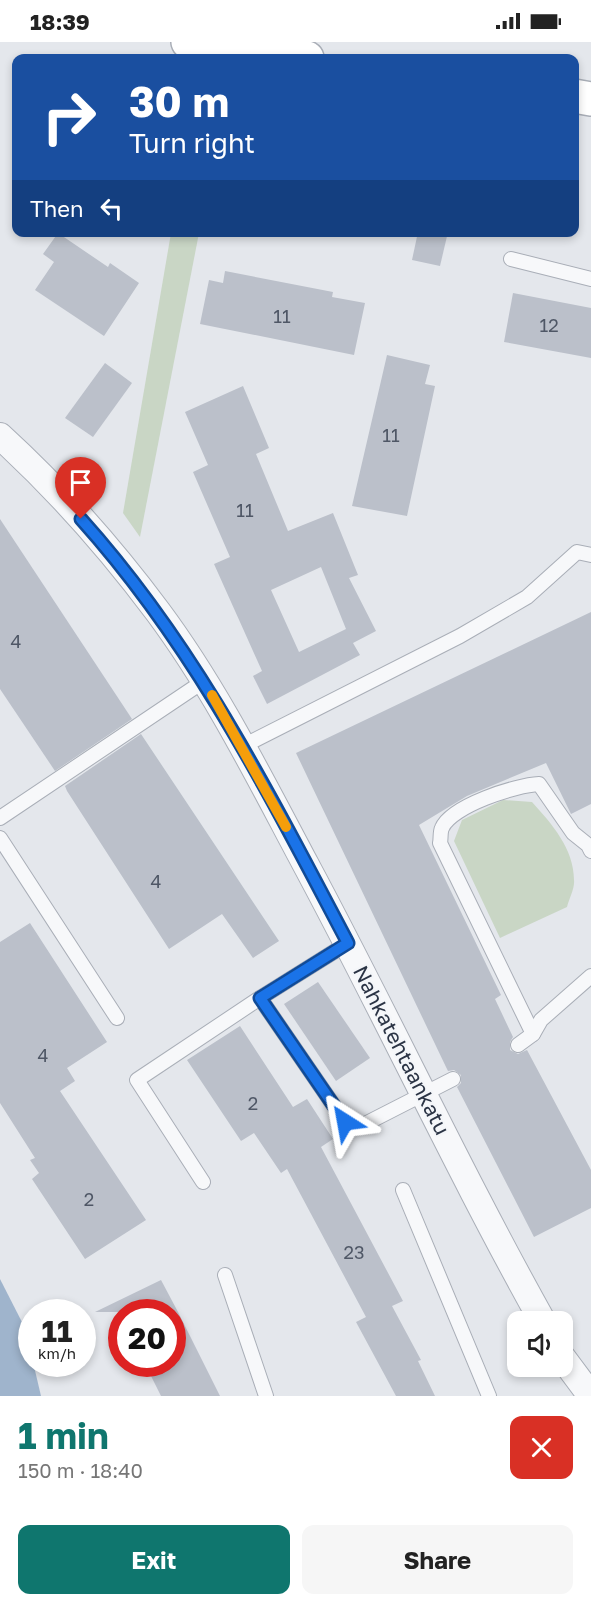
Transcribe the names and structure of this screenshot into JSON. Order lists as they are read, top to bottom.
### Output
{
  "streets": {
    "street": ["Nahkatehtaankatu"]
  },
  "house_numbers": [
    "11",
    "12",
    "11",
    "11",
    "4",
    "4",
    "4",
    "2",
    "2",
    "23"
  ],
  "page": {
    "status": "18:39",
    "turn": ["30 m", "Turn right"],
    "then": "Then",
    "speed": "11 km/h",
    "limit": "20",
    "heading": ["1 min", "150 m · 18:40"],
    "buttons": ["Exit", "Share"]
  }
}
